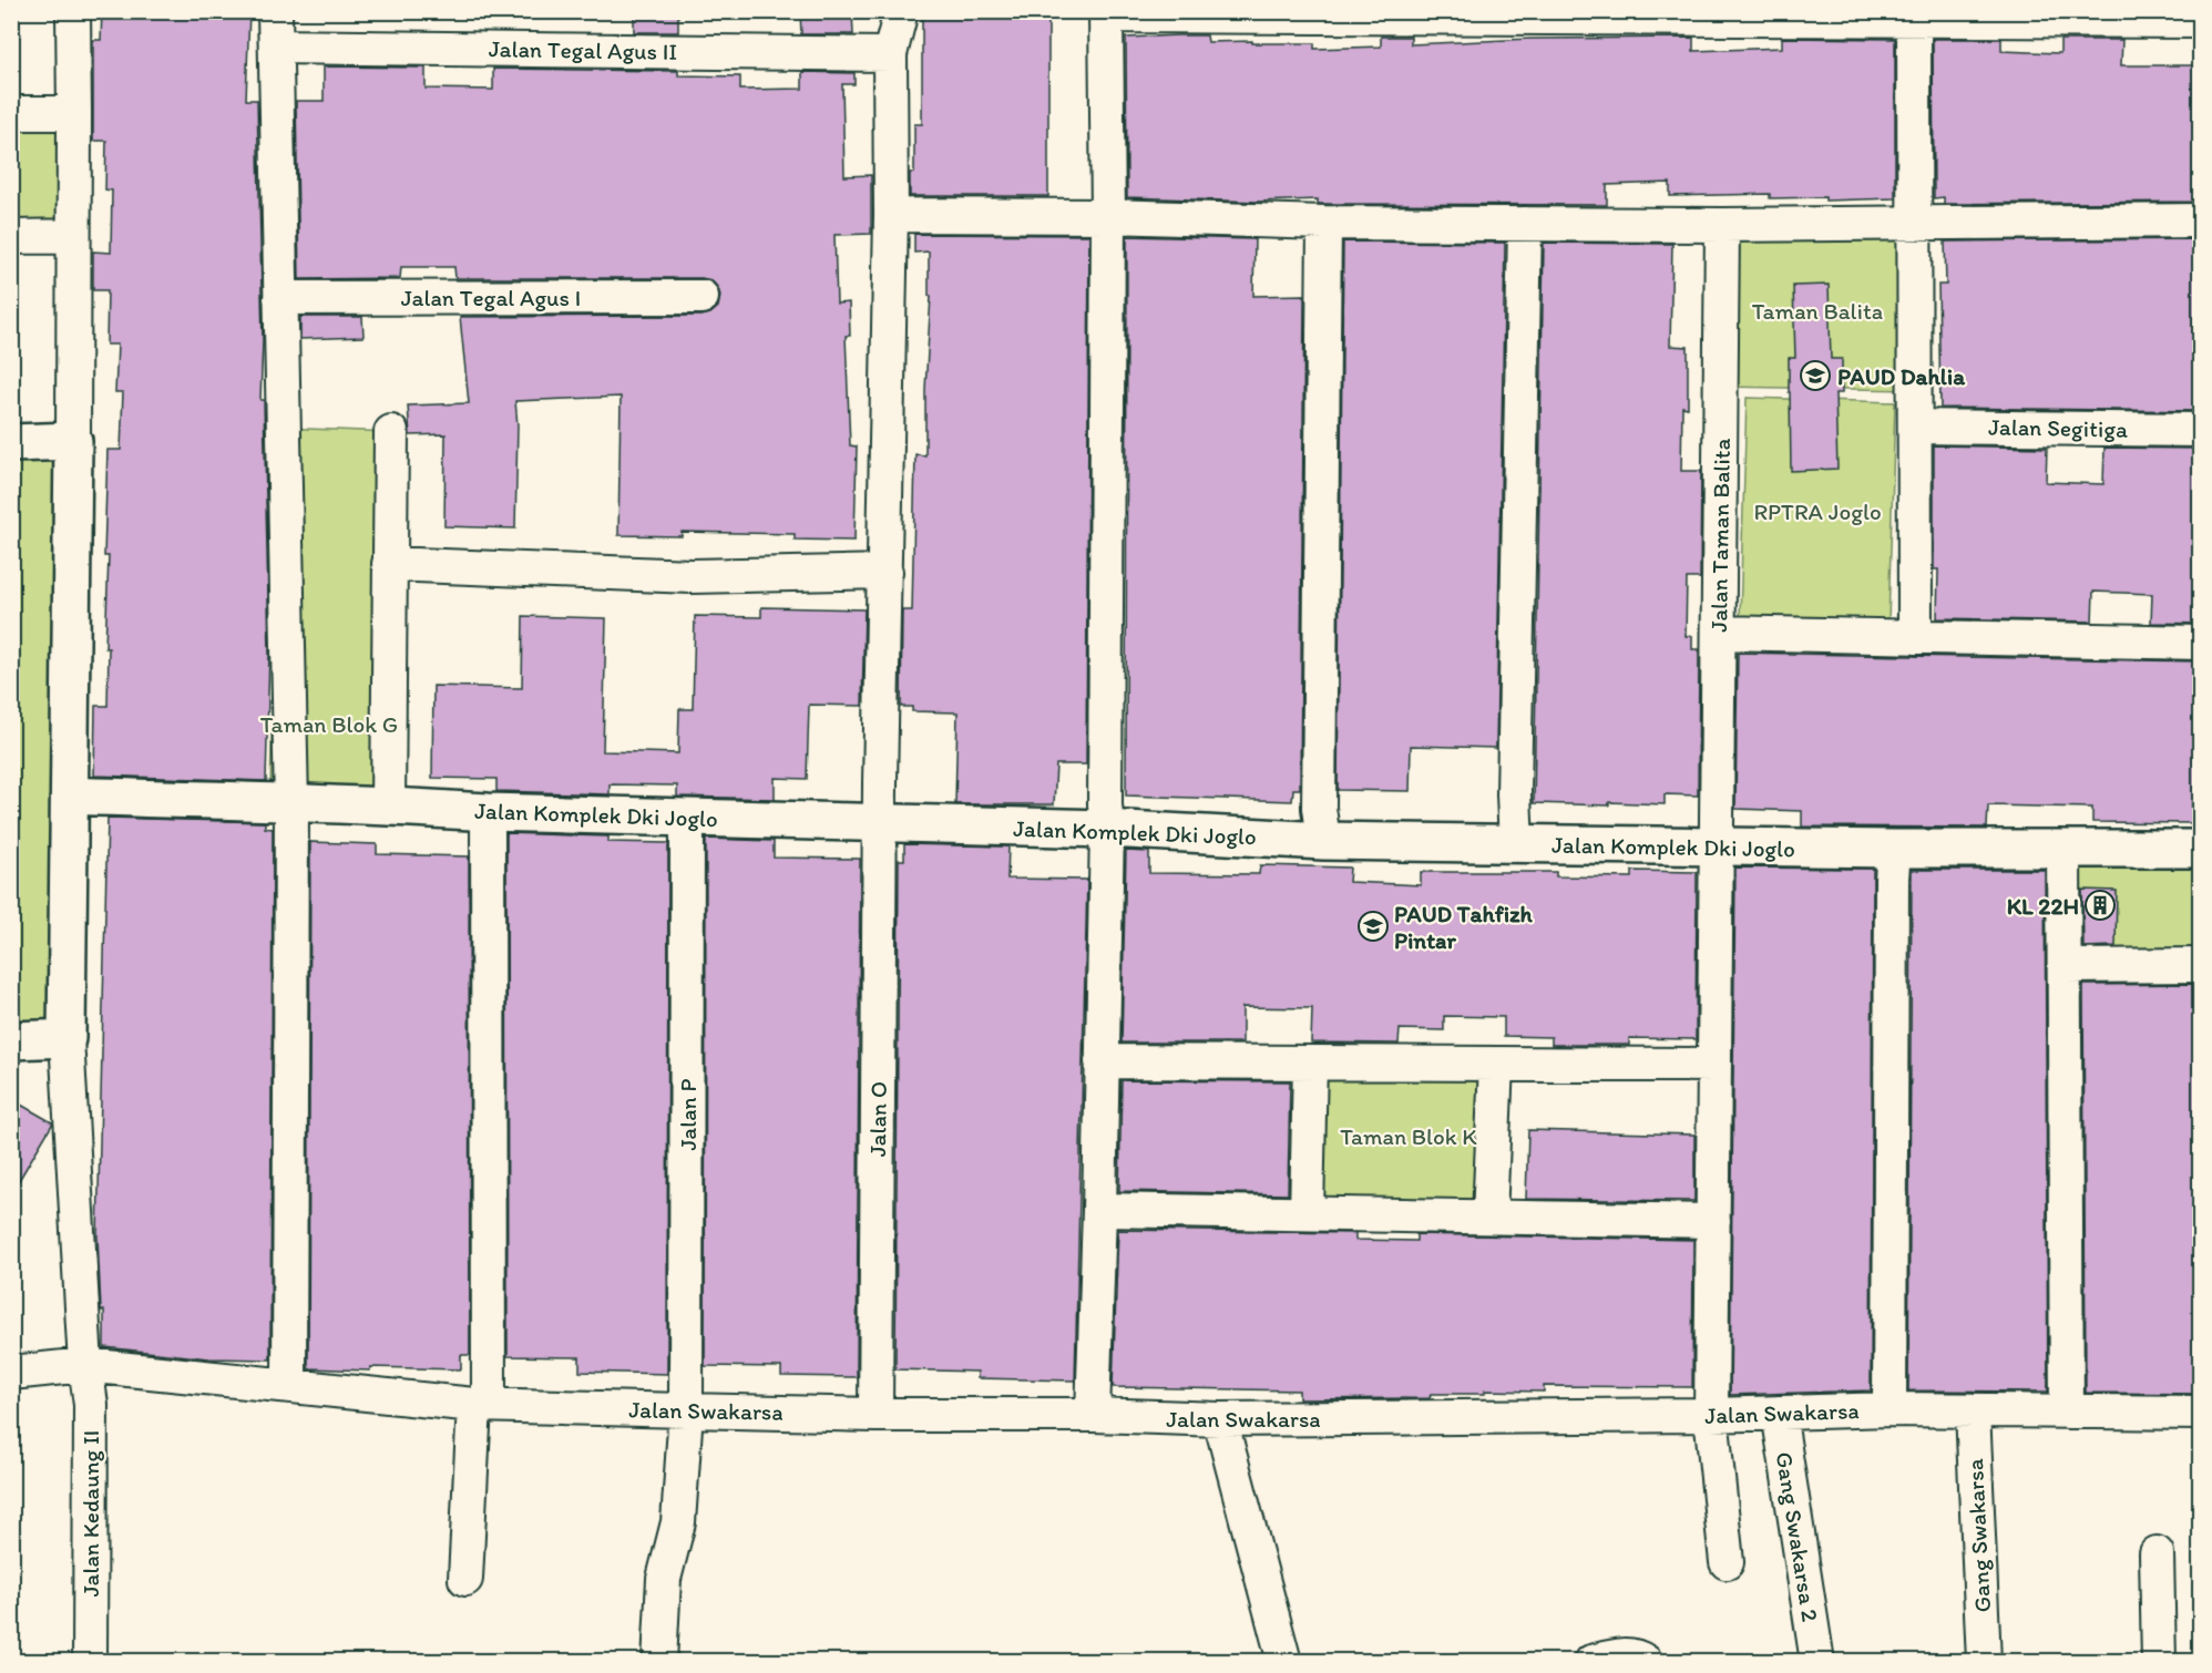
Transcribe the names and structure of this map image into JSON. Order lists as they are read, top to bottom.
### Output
{
  "streets": {
    "street": [
      "Jalan Tegal Agus II",
      "Jalan Tegal Agus I",
      "Jalan Segitiga",
      "Jalan Taman Balita",
      "Jalan Komplek Dki Joglo",
      "Jalan P",
      "Jalan O",
      "Jalan Swakarsa",
      "Jalan Kedaung II",
      "Gang Swakarsa",
      "Gang Swakarsa 2"
    ]
  },
  "crossings": [
    ["Jalan Tegal Agus II", "Jalan O"],
    ["Jalan Taman Balita", "Jalan Komplek Dki Joglo"],
    ["Jalan Taman Balita", "Jalan Swakarsa"],
    ["Jalan Komplek Dki Joglo", "Jalan P"],
    ["Jalan Komplek Dki Joglo", "Jalan O"],
    ["Jalan P", "Jalan Swakarsa"],
    ["Jalan O", "Jalan Swakarsa"],
    ["Jalan Swakarsa", "Jalan Kedaung II"],
    ["Jalan Swakarsa", "Gang Swakarsa"],
    ["Jalan Swakarsa", "Gang Swakarsa 2"]
  ],
  "parks": [
    "Taman Balita",
    "RPTRA Joglo",
    "Taman Blok G",
    "Taman Blok K"
  ],
  "places": {
    "school or university": ["PAUD Dahlia", "PAUD Tahfizh Pintar"],
    "building": ["KL 22H"]
  }
}
